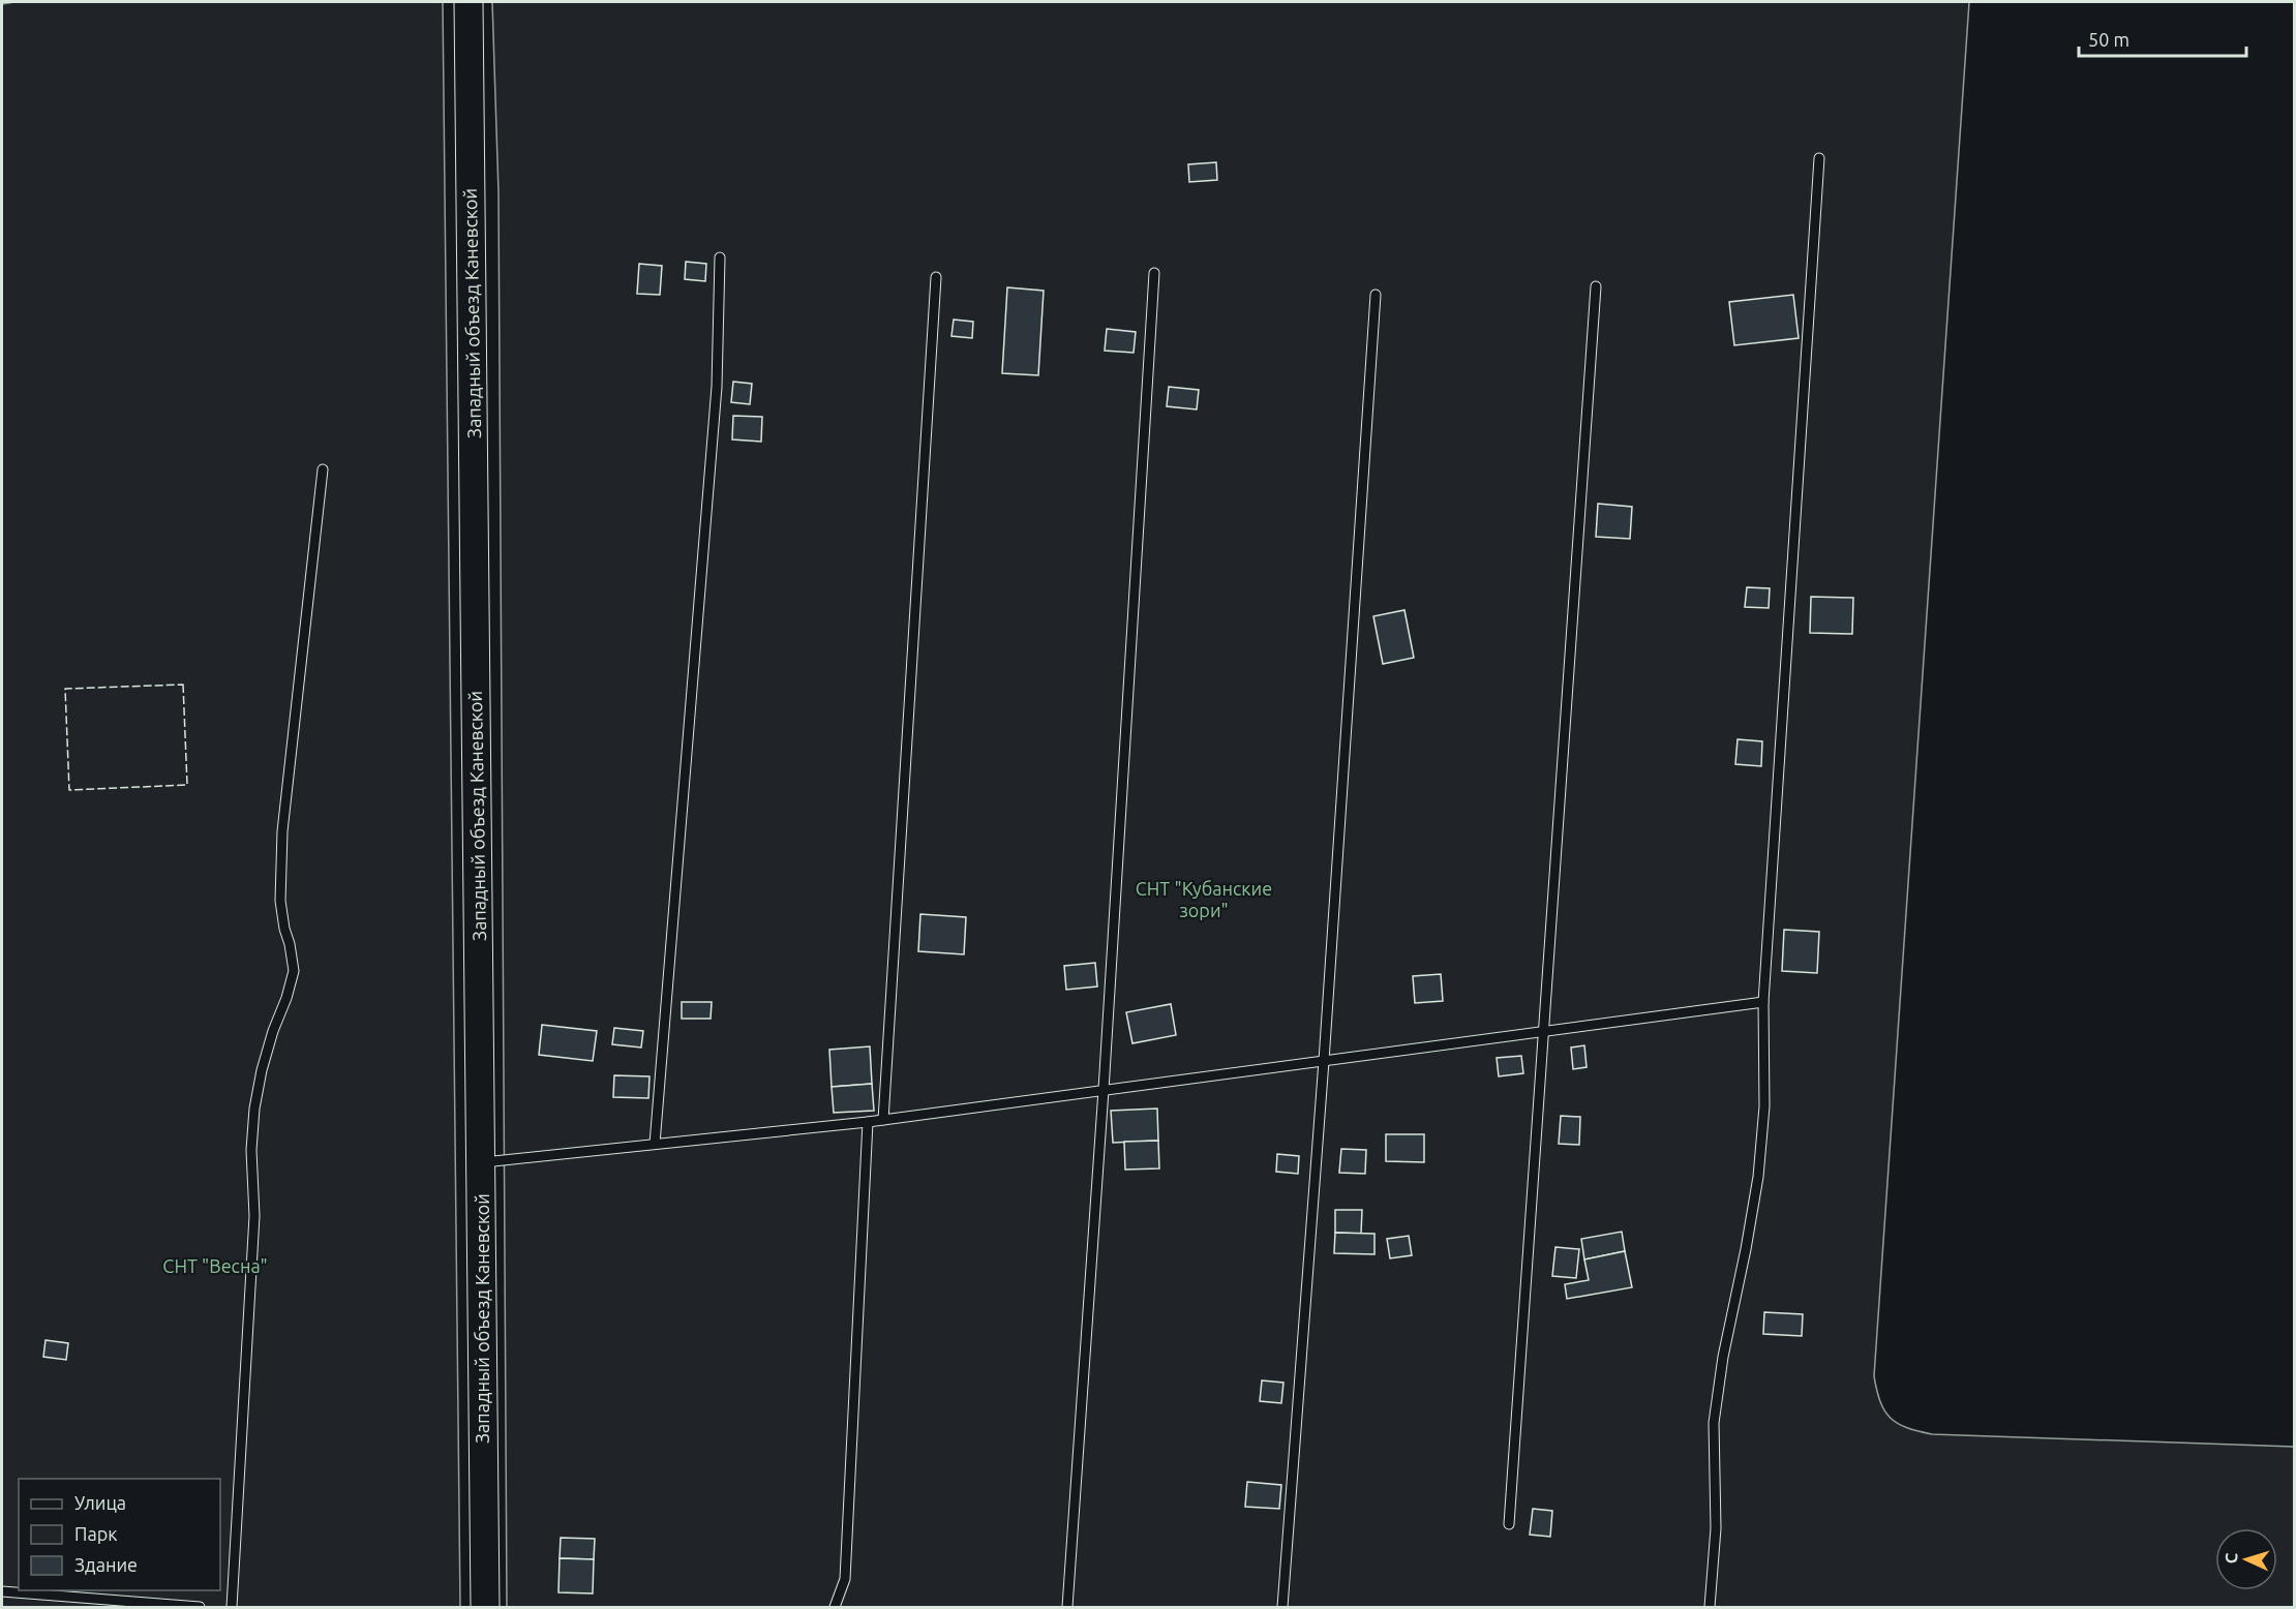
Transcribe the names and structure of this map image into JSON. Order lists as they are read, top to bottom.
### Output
{
  "streets": {
    "main road": ["Западный объезд Каневской"]
  },
  "parks": ["СНТ \"Кубанские зори\"", "СНТ \"Весна\""],
  "legend": ["Улица", "Парк", "Здание"],
  "scale_bar": "50 m",
  "north": "left"
}
